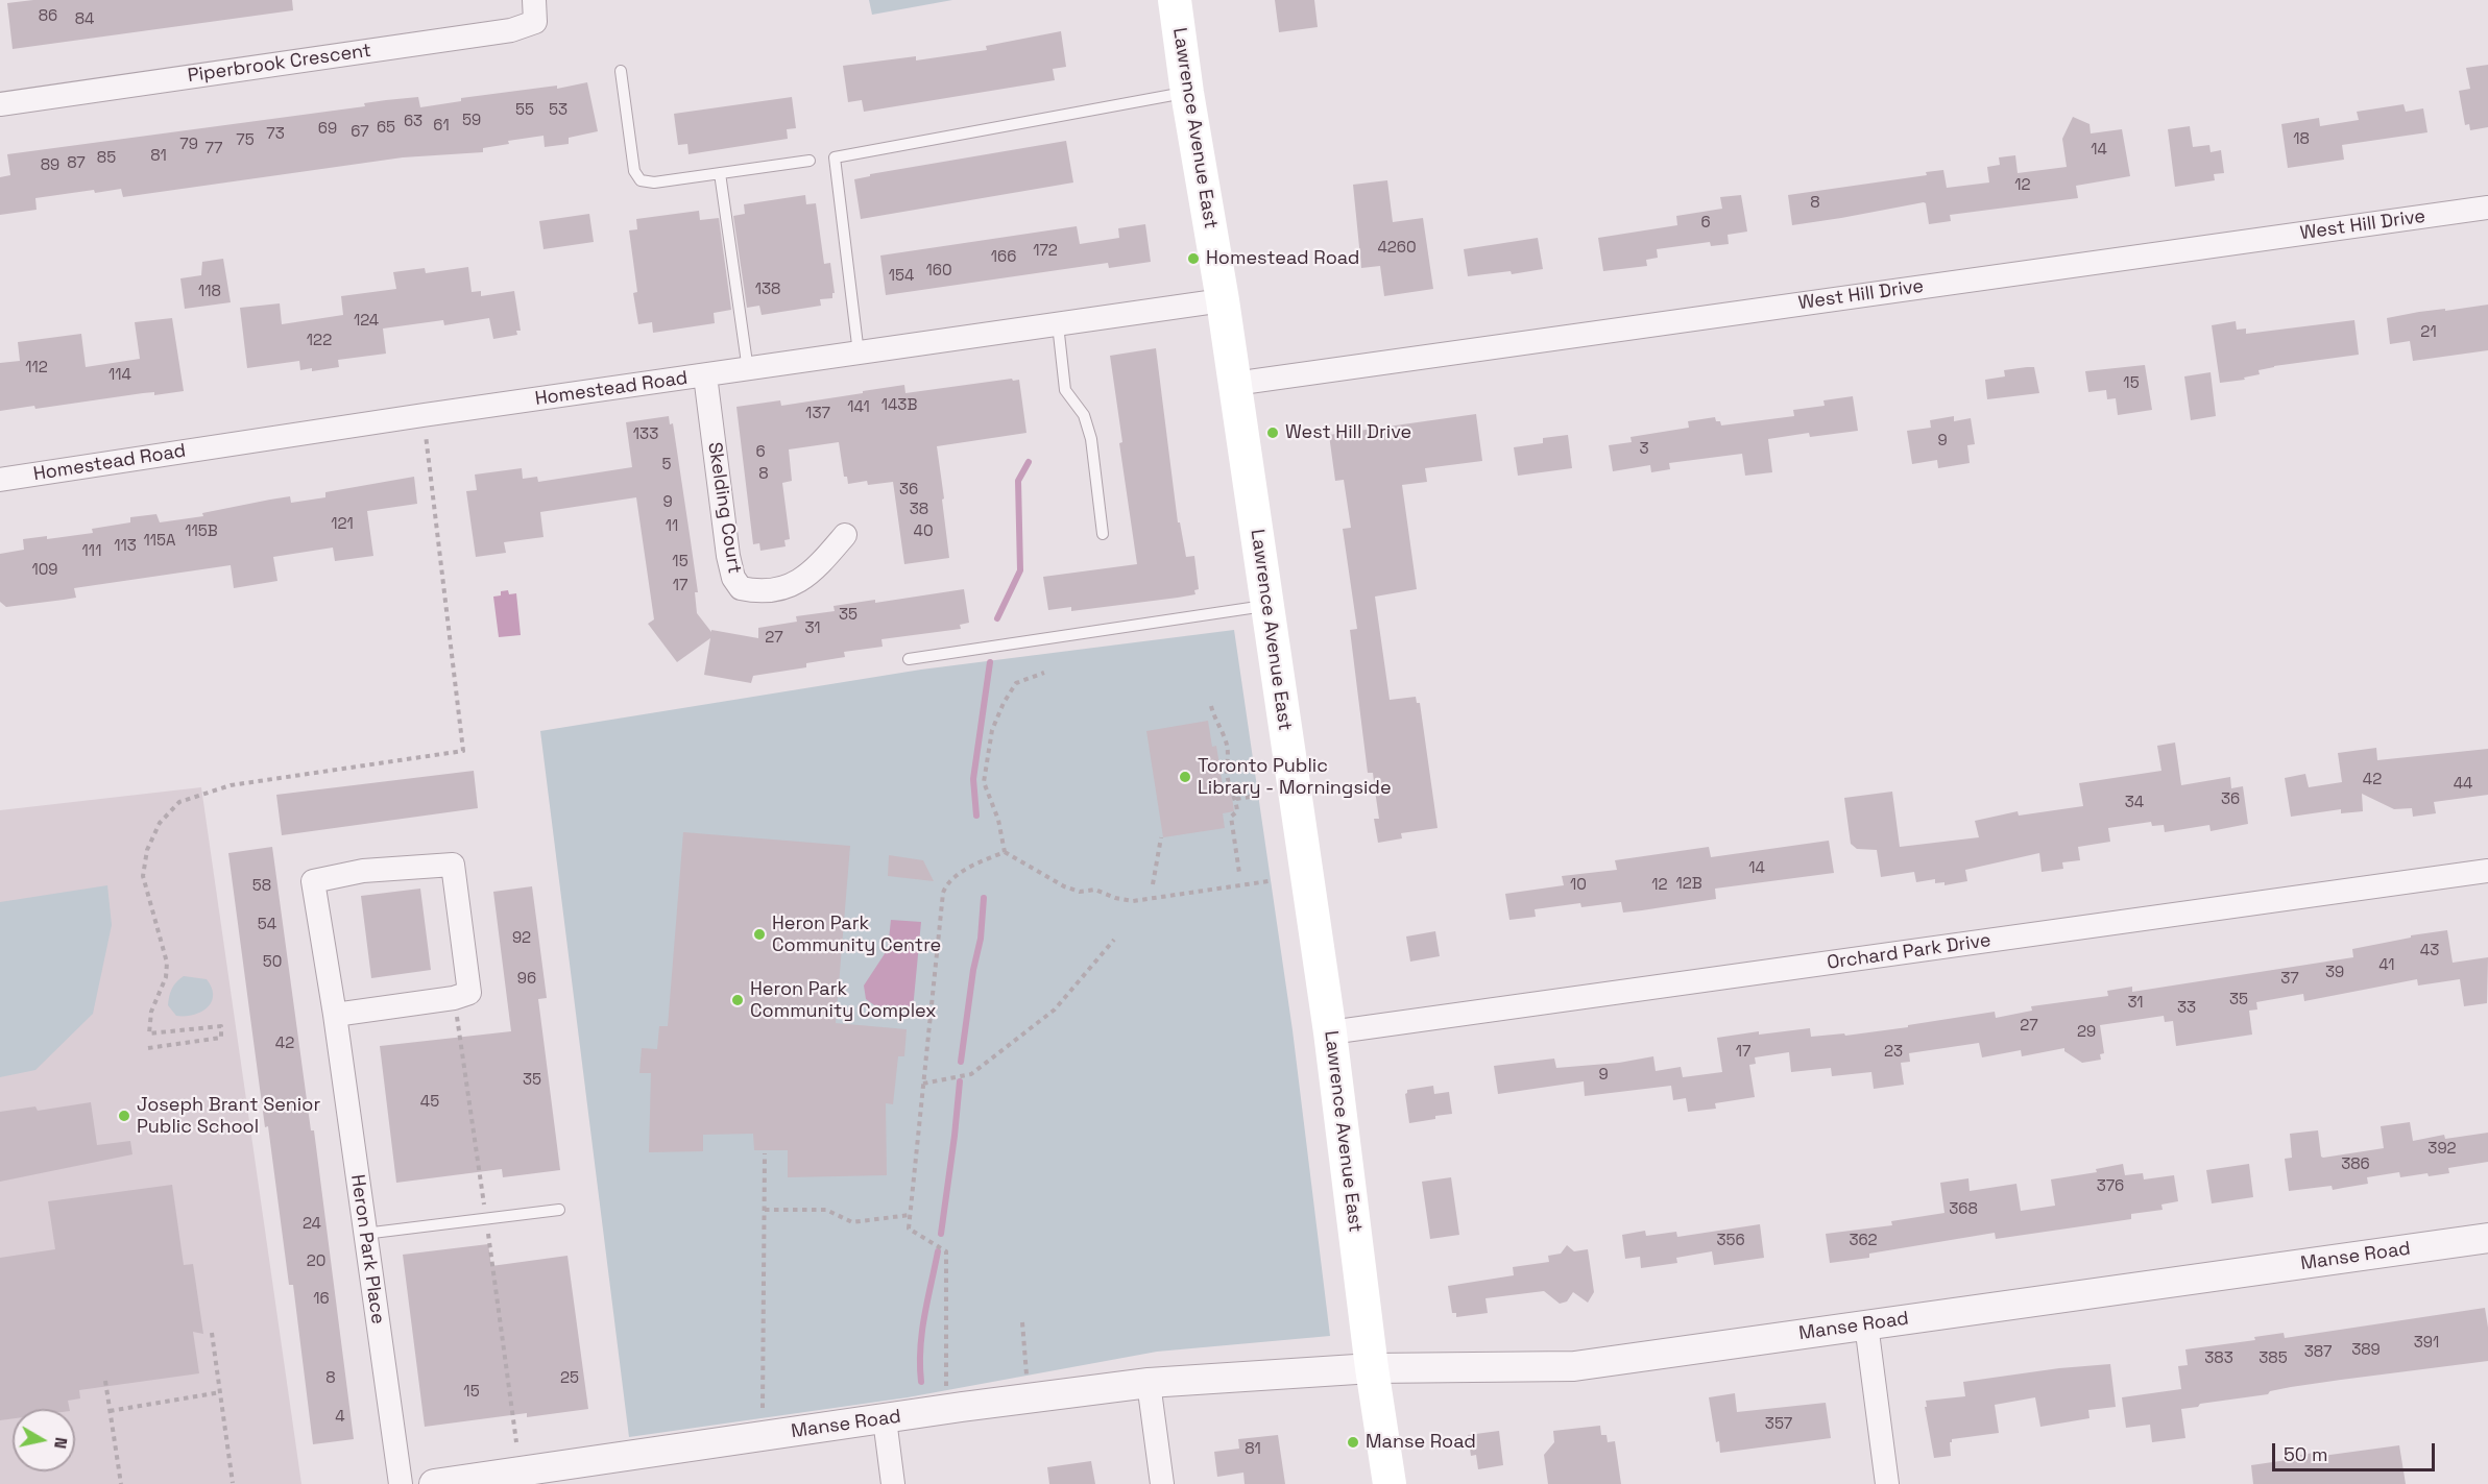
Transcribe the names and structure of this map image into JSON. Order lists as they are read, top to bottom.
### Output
{
  "streets": {
    "main road": ["Lawrence Avenue East"],
    "street": [
      "Piperbrook Crescent",
      "West Hill Drive",
      "Homestead Road",
      "Skelding Court",
      "Orchard Park Drive",
      "Heron Park Place",
      "Manse Road"
    ]
  },
  "crossings": [
    ["Lawrence Avenue East", "West Hill Drive"],
    ["Lawrence Avenue East", "Homestead Road"],
    ["Lawrence Avenue East", "Orchard Park Drive"],
    ["Lawrence Avenue East", "Manse Road"],
    ["Homestead Road", "Skelding Court"]
  ],
  "places": [
    "Homestead Road",
    "West Hill Drive",
    "Toronto Public Library - Morningside",
    "Heron Park Community Centre",
    "Heron Park Community Complex",
    "Joseph Brant Senior Public School",
    "Manse Road"
  ],
  "house_numbers": [
    "86",
    "84",
    "55",
    "53",
    "59",
    "63",
    "61",
    "65",
    "69",
    "67",
    "73",
    "18",
    "75",
    "79",
    "77",
    "14",
    "81",
    "85",
    "87",
    "89",
    "12",
    "8",
    "6",
    "4260",
    "172",
    "166",
    "160",
    "154",
    "138",
    "118",
    "124",
    "21",
    "122",
    "112",
    "114",
    "15",
    "143B",
    "141",
    "137",
    "133",
    "9",
    "3",
    "6",
    "5",
    "8",
    "36",
    "9",
    "38",
    "121",
    "11",
    "115B",
    "40",
    "115A",
    "113",
    "111",
    "15",
    "109",
    "17",
    "35",
    "31",
    "27",
    "42",
    "44",
    "36",
    "34",
    "14",
    "12B",
    "10",
    "12",
    "58",
    "54",
    "92",
    "43",
    "50",
    "41",
    "39",
    "96",
    "37",
    "35",
    "31",
    "33",
    "27",
    "29",
    "42",
    "17",
    "23",
    "9",
    "35",
    "45",
    "392",
    "386",
    "376",
    "368",
    "24",
    "356",
    "362",
    "20",
    "16",
    "391",
    "389",
    "387",
    "383",
    "385",
    "8",
    "25",
    "15",
    "4",
    "357",
    "81"
  ],
  "scale_bar": "50 m",
  "north": "right"
}
